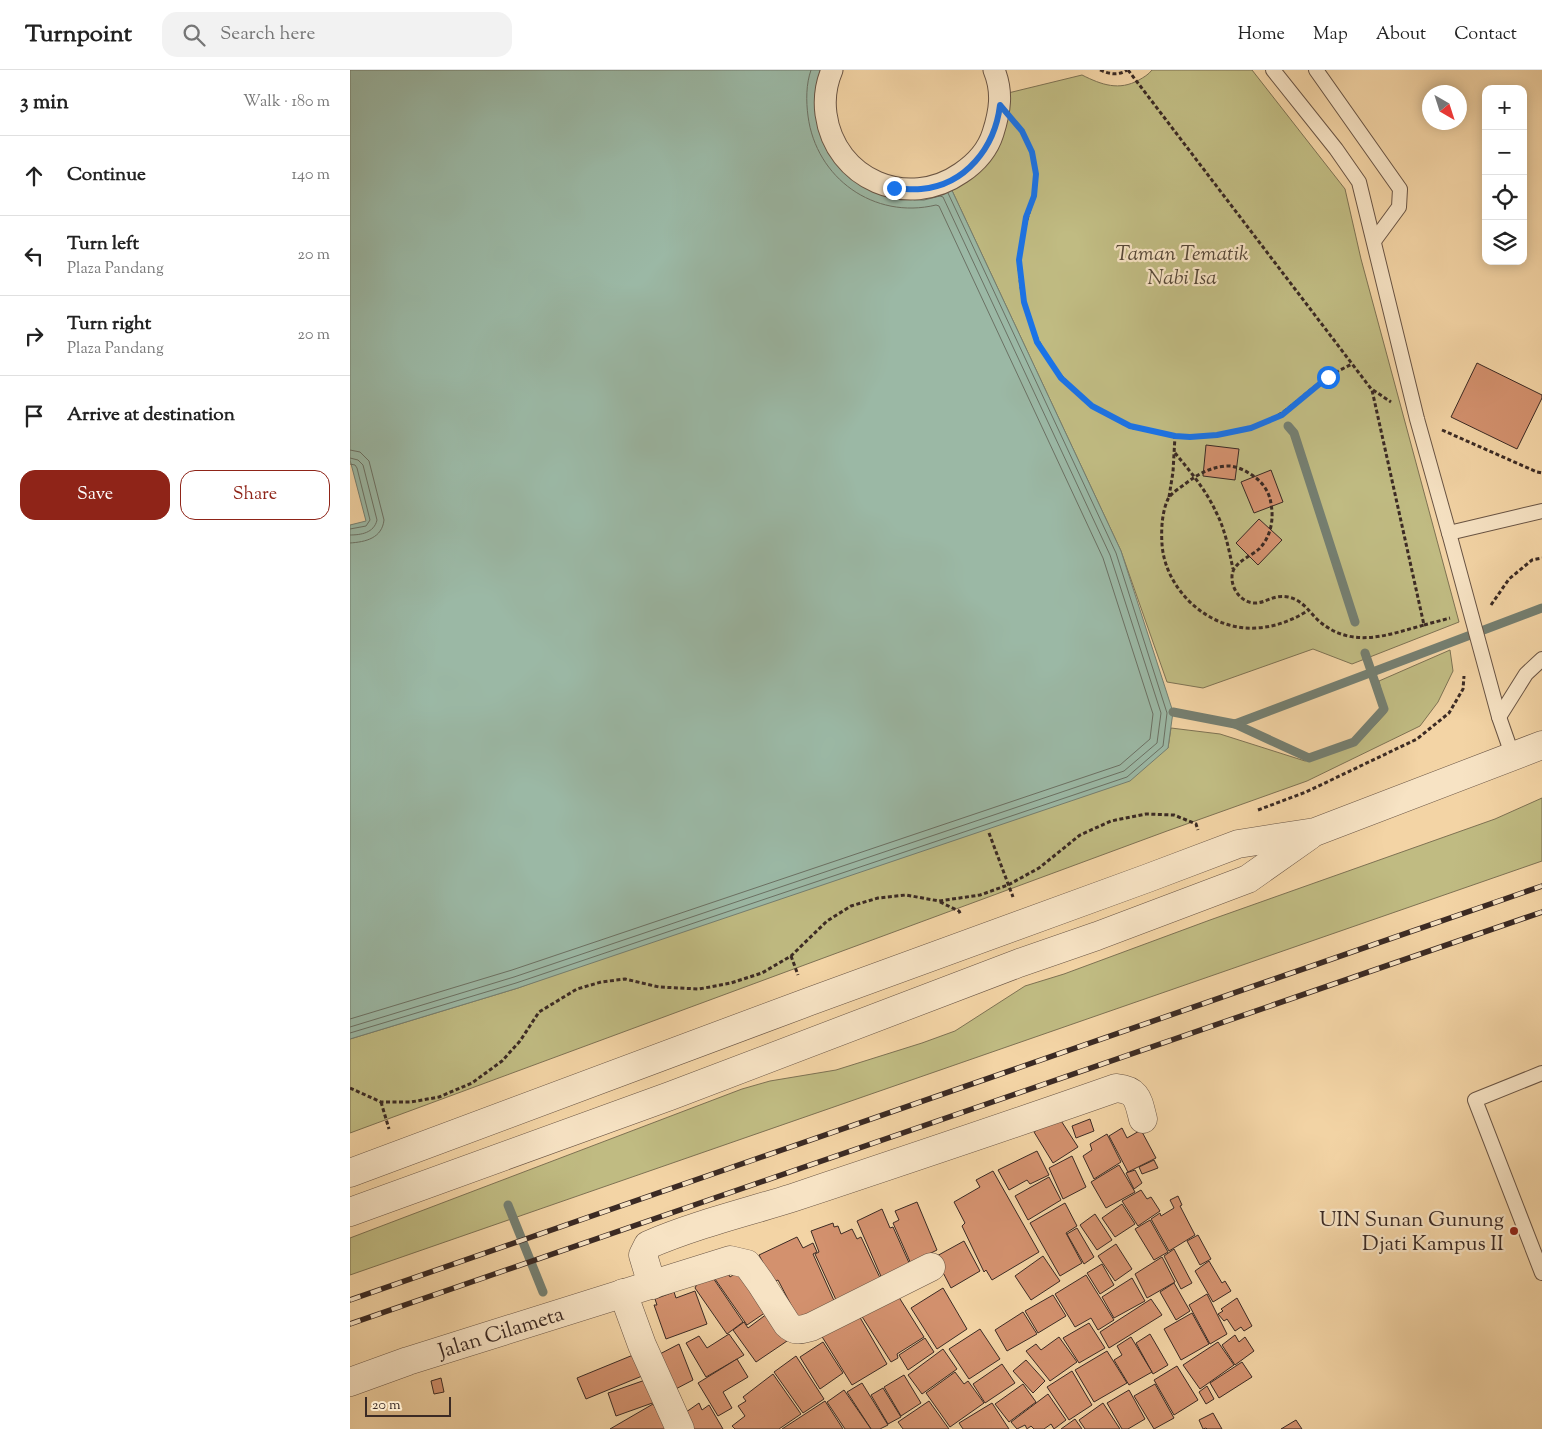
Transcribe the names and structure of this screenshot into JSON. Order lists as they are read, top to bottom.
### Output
{
  "streets": {
    "street": ["Jalan Cilameta"]
  },
  "parks": ["Taman Tematik Nabi Isa"],
  "places": ["UIN Sunan Gunung Djati Kampus II"],
  "scale_bar": "20 m",
  "north": "bottom right",
  "page": {
    "header": "Turnpoint",
    "search": "Search here",
    "nav": [
      "Home",
      "Map",
      "About",
      "Contact"
    ],
    "heading": ["3 min", "Walk · 180 m"],
    "map_buttons": ["+", "−"],
    "list": [
      ["Continue", "140 m"],
      ["Turn left", "Plaza Pandang", "20 m"],
      ["Turn right", "Plaza Pandang", "20 m"],
      "Arrive at destination"
    ],
    "buttons": ["Save", "Share"],
    "scale": "20 m"
  }
}
